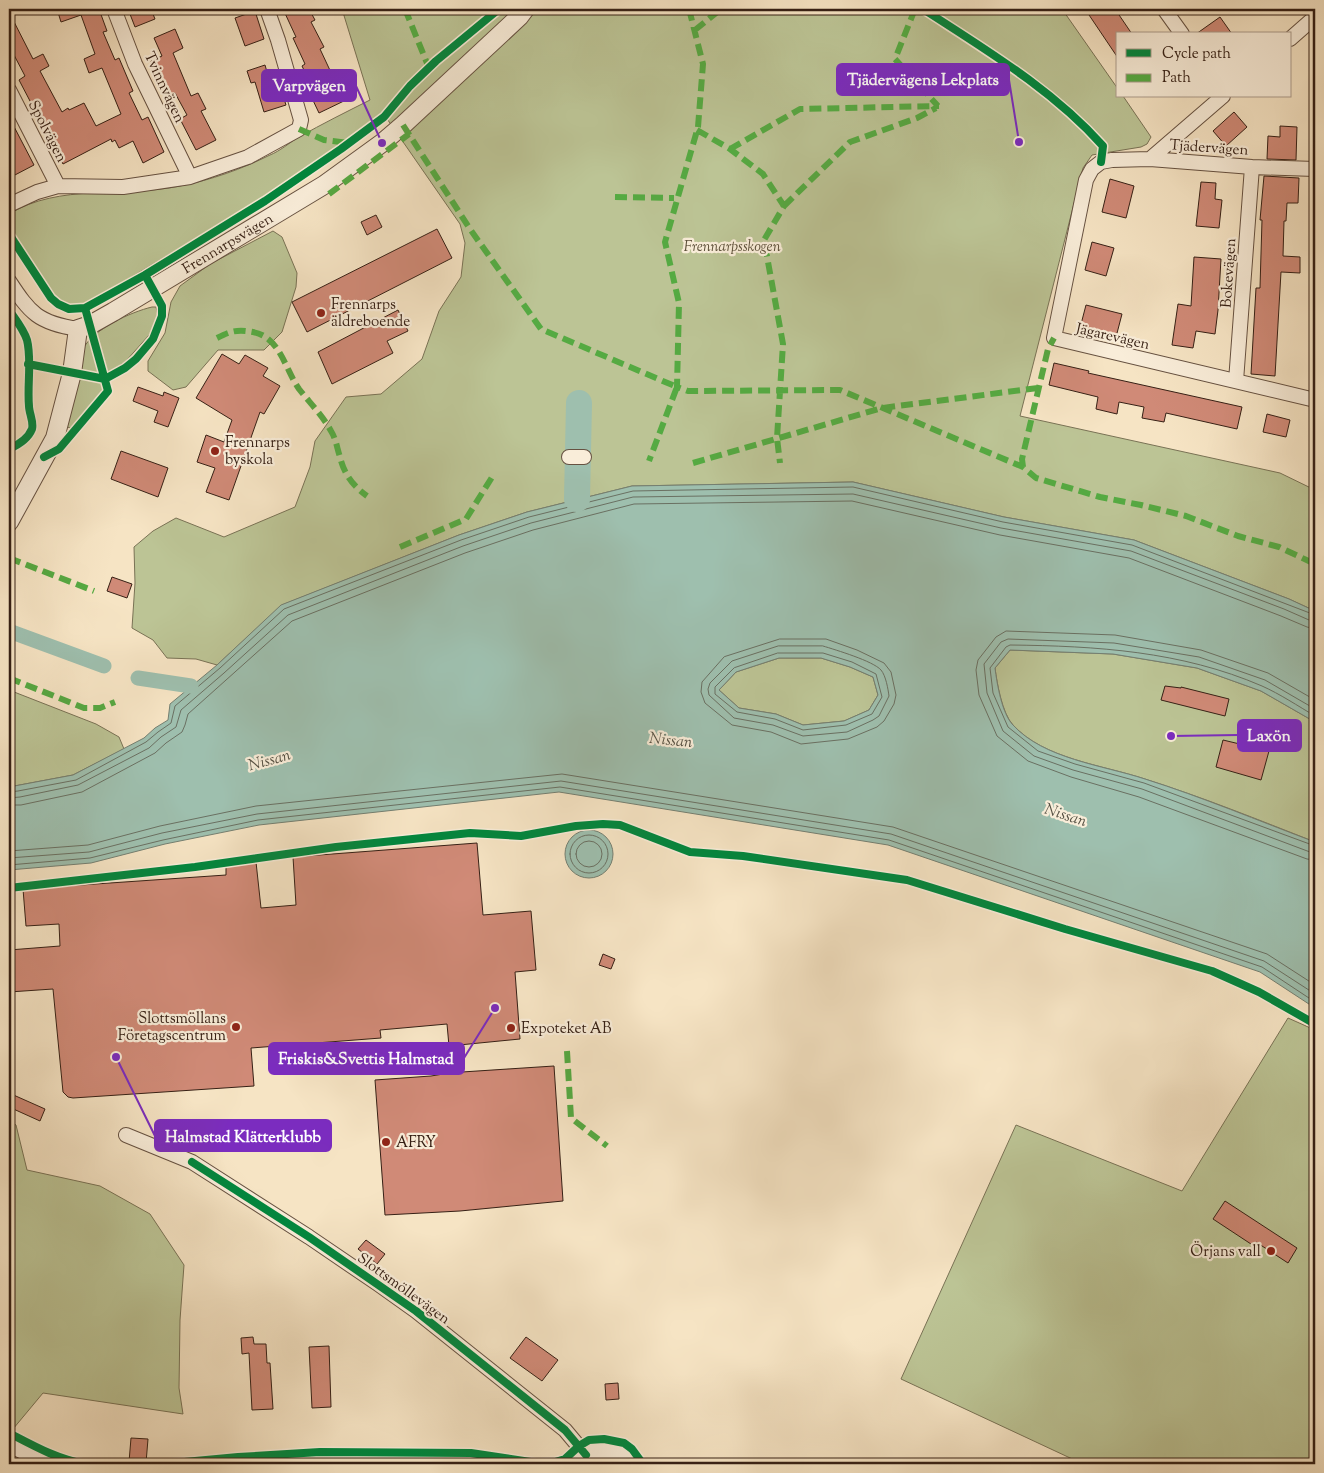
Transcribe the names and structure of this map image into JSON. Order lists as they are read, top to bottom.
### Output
{
  "streets": {
    "street": [
      "Tvinnvägen",
      "Spolvägen",
      "Tjädervägen",
      "Frennarpsvägen",
      "Bokevägen",
      "Jägarevägen",
      "Slottsmöllevägen"
    ]
  },
  "crossings": [
    ["Tjädervägen", "Bokevägen"],
    ["Tjädervägen", "Jägarevägen"],
    ["Bokevägen", "Jägarevägen"]
  ],
  "water": ["Nissan"],
  "parks": ["Frennarpsskogen"],
  "places": [
    "Tjädervägens Lekplats",
    "Varpvägen",
    "Frennarps äldreboende",
    "Frennarps byskola",
    "Laxön",
    "Friskis&Svettis Halmstad",
    "Slottsmöllans Företagscentrum",
    "Expoteket AB",
    "Halmstad Klätterklubb",
    "AFRY",
    "Örjans vall"
  ],
  "legend": ["Cycle path", "Path"]
}
